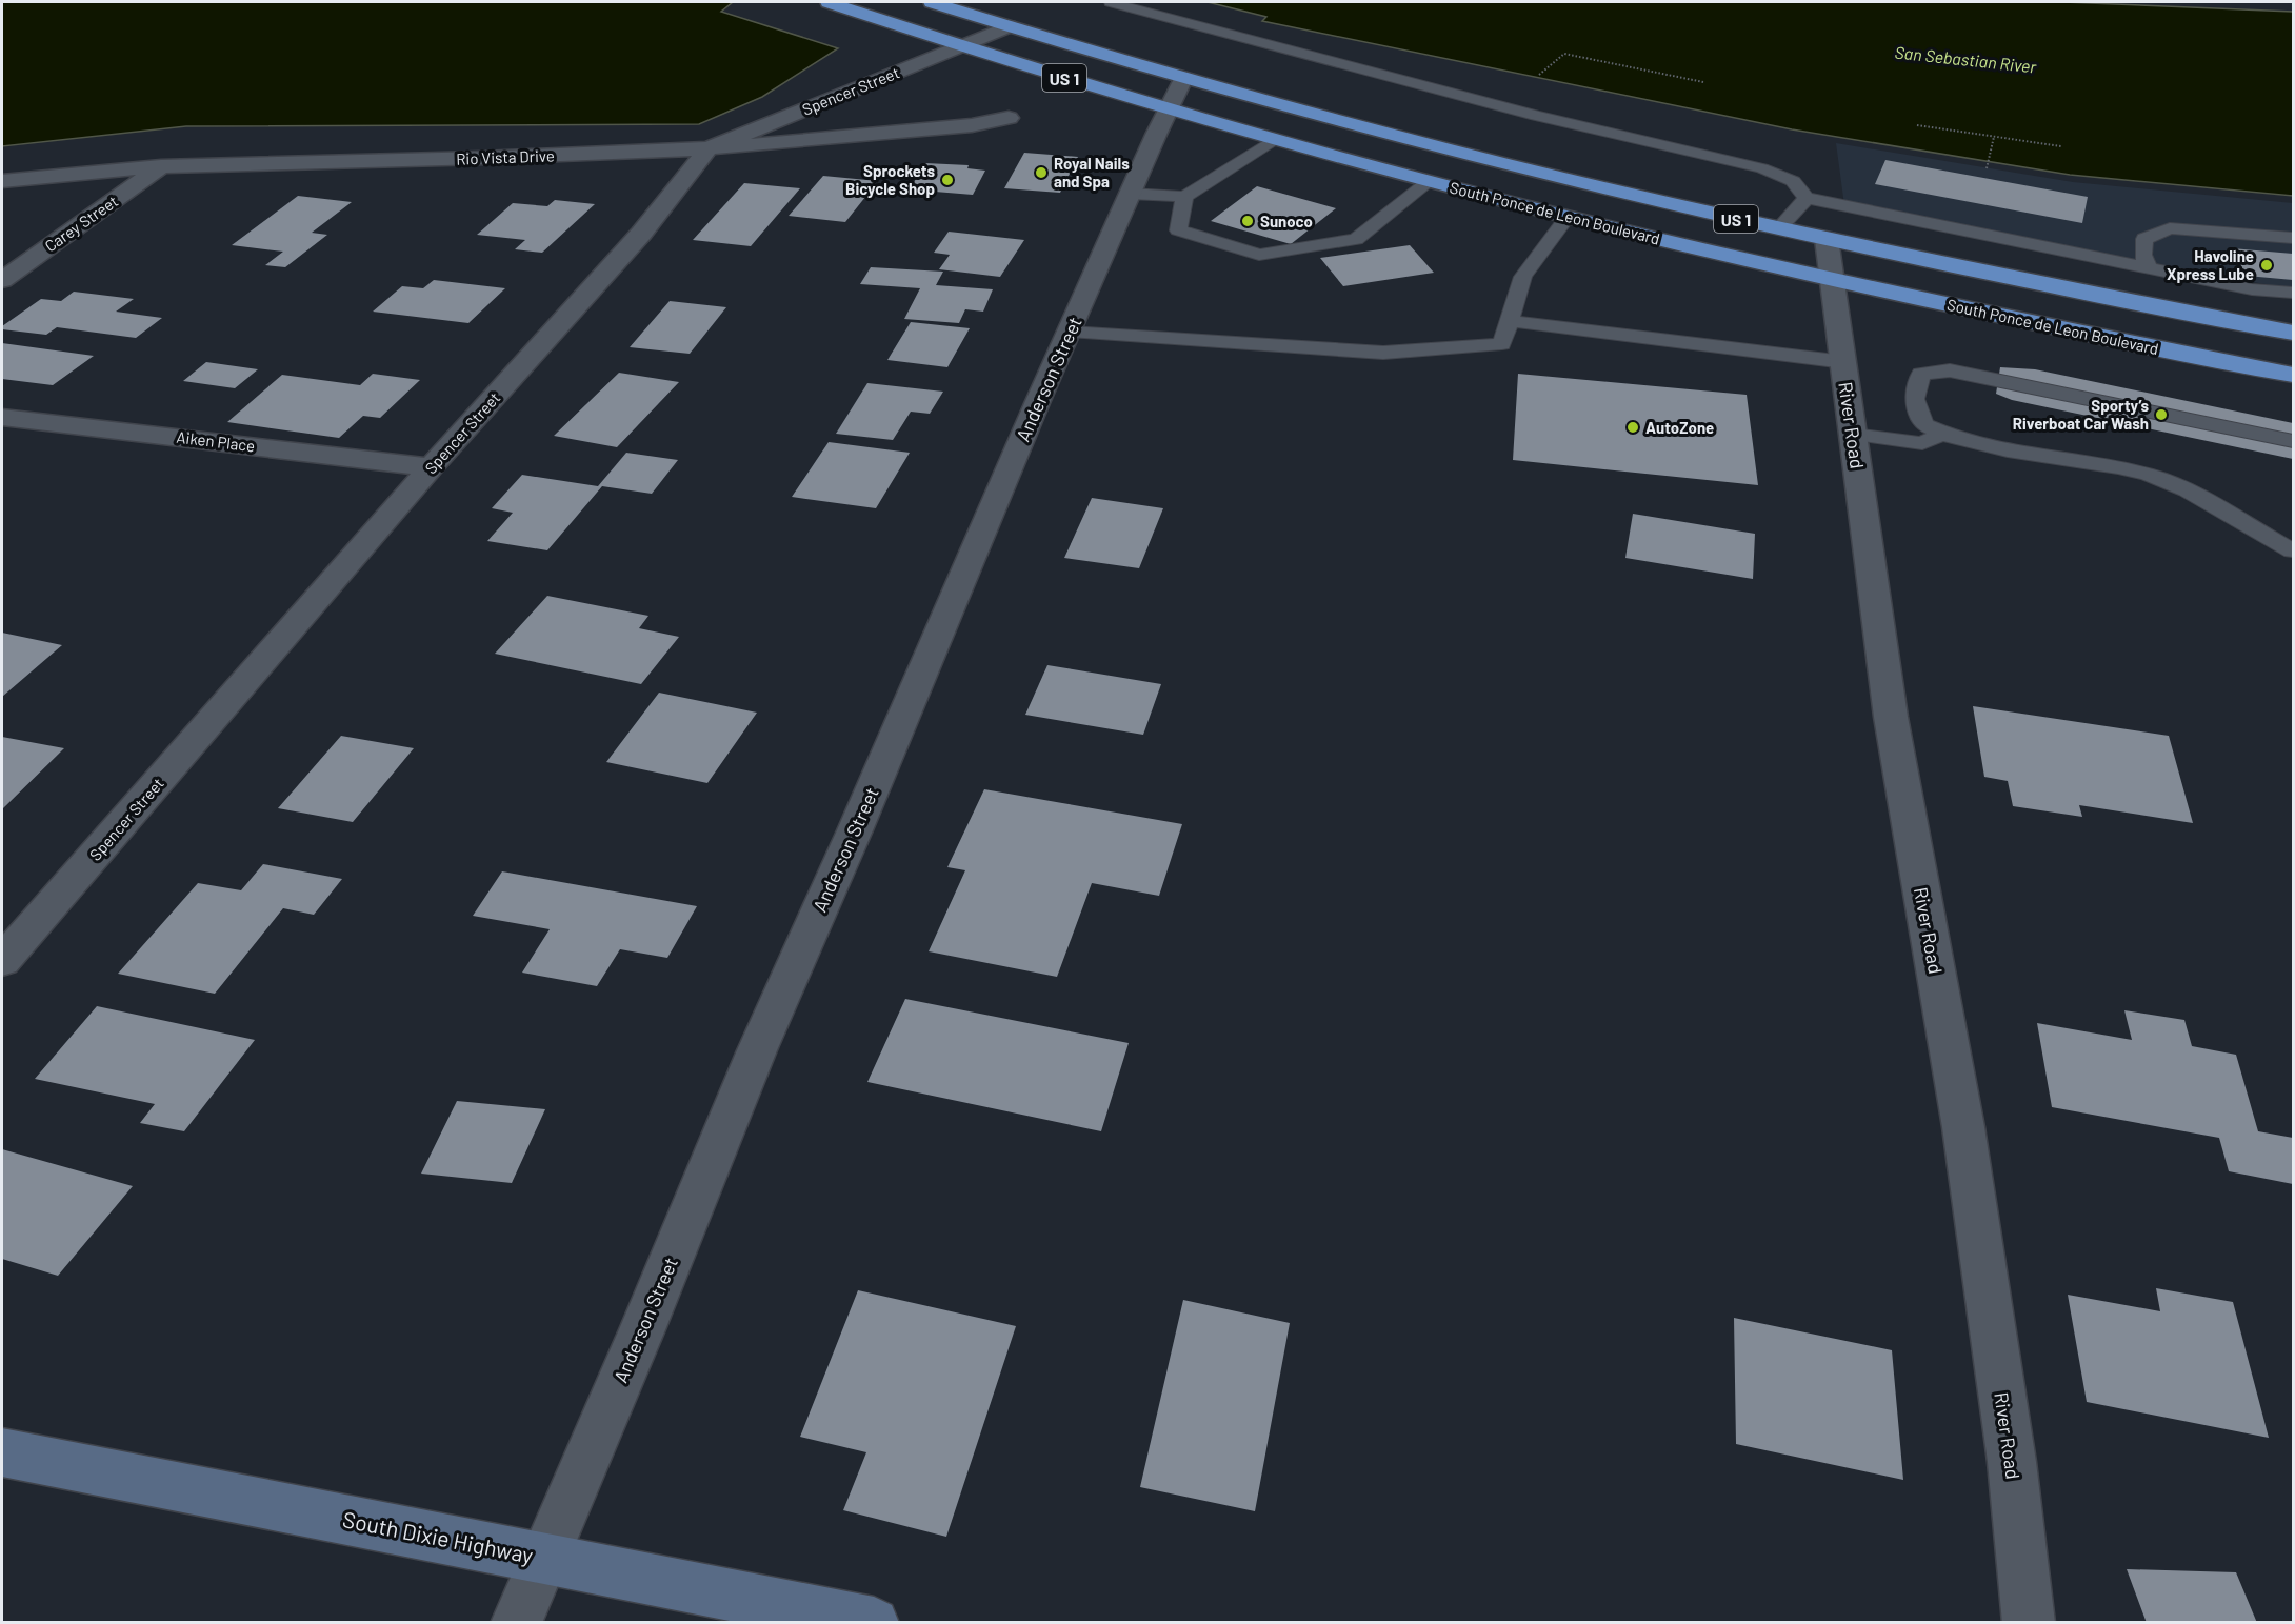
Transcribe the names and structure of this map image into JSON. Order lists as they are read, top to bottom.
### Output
{
  "streets": {
    "highway": ["US 1", "South Ponce de Leon Boulevard"],
    "main road": ["South Dixie Highway"],
    "street": [
      "Spencer Street",
      "Rio Vista Drive",
      "Carey Street",
      "Anderson Street",
      "River Road",
      "Aiken Place"
    ]
  },
  "crossings": [
    ["Spencer Street", "Rio Vista Drive"],
    ["Spencer Street", "South Ponce de Leon Boulevard"],
    ["Spencer Street", "Aiken Place"],
    ["Rio Vista Drive", "Carey Street"],
    ["South Ponce de Leon Boulevard", "Anderson Street"],
    ["South Ponce de Leon Boulevard", "River Road"],
    ["Anderson Street", "South Dixie Highway"]
  ],
  "water": ["San Sebastian River"],
  "places": [
    "Royal Nails and Spa",
    "Sprockets Bicycle Shop",
    "Sunoco",
    "Havoline Xpress Lube",
    "Sporty’s Riverboat Car Wash",
    "AutoZone"
  ]
}
